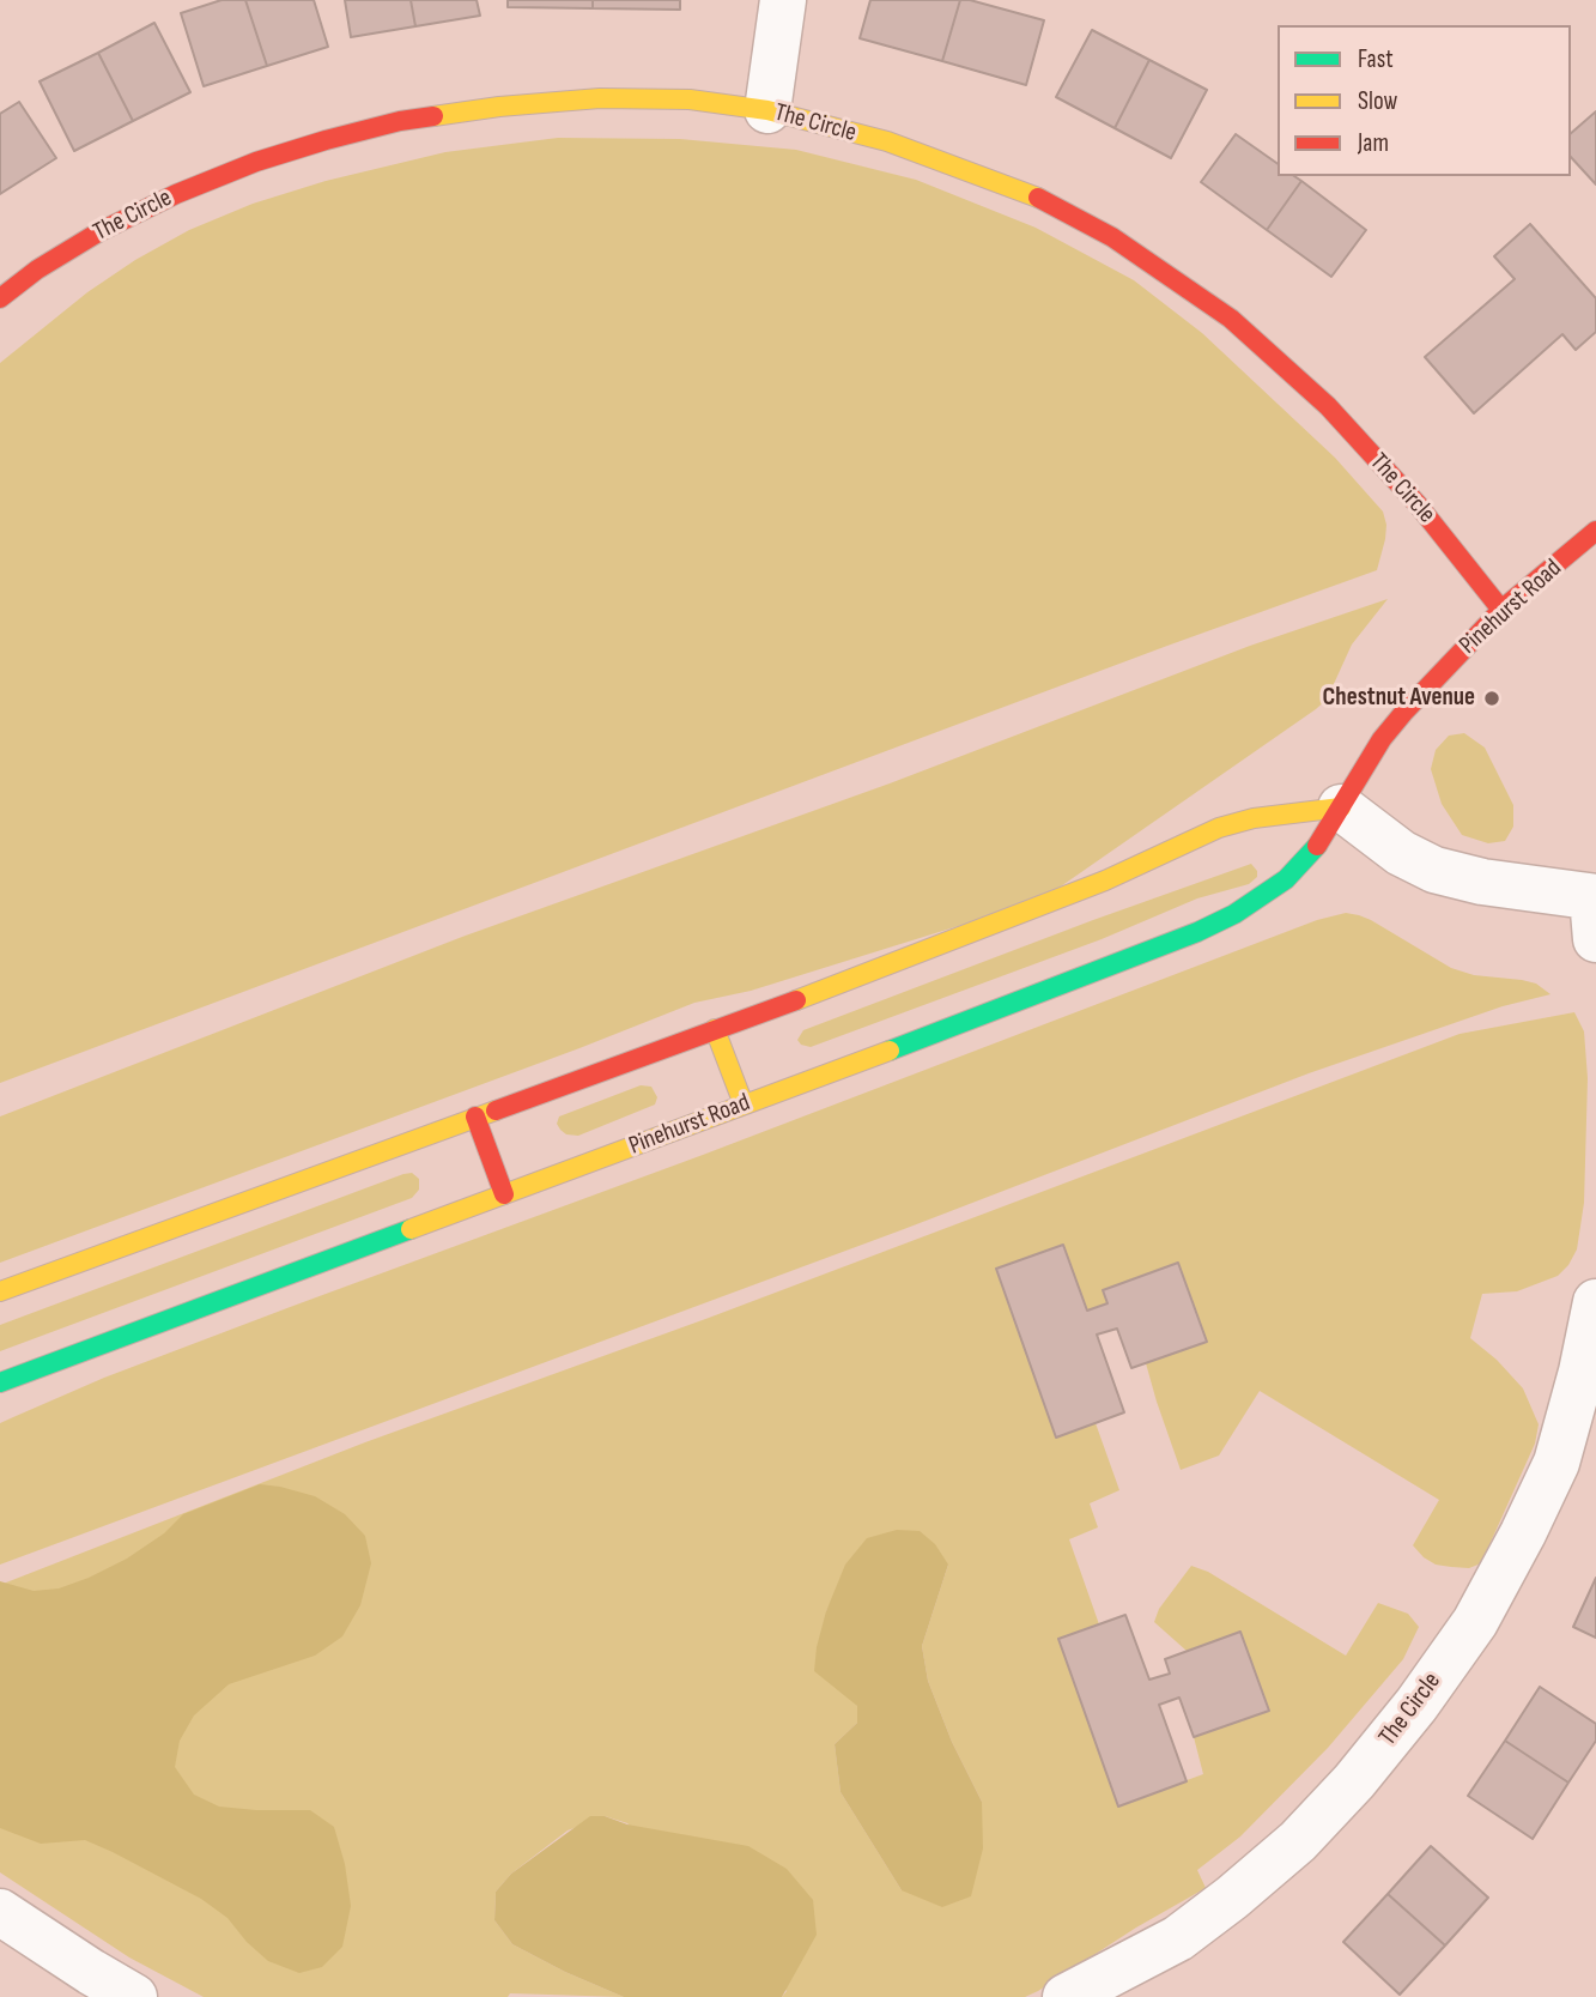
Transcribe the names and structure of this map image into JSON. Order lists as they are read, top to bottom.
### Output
{
  "streets": {
    "street": ["The Circle", "Pinehurst Road"]
  },
  "crossings": [
    ["The Circle", "Pinehurst Road"]
  ],
  "places": ["Chestnut Avenue"],
  "legend": ["Fast", "Slow", "Jam"]
}
